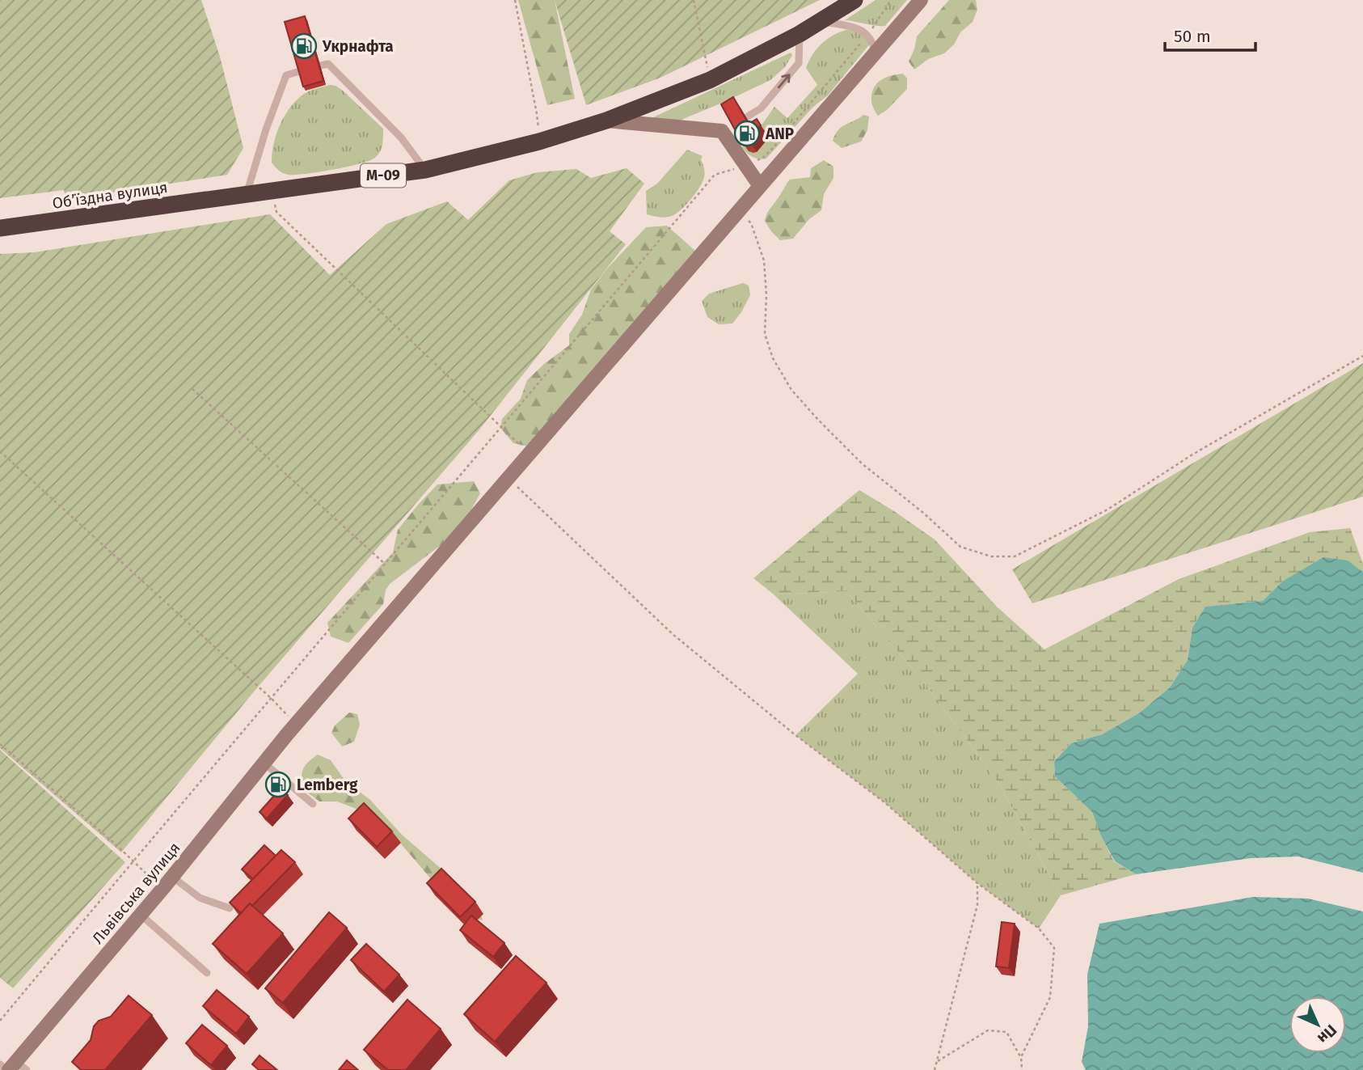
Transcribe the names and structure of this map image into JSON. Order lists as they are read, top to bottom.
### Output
{
  "streets": {
    "highway": ["М-09", "Обʼїздна вулиця"],
    "main road": ["Львівська вулиця"]
  },
  "crossings": [
    ["М-09", "Обʼїздна вулиця"]
  ],
  "places": {
    "fuel station": ["Укрнафта", "ANP", "Lemberg"]
  },
  "scale_bar": "50 m",
  "north": "bottom right"
}
